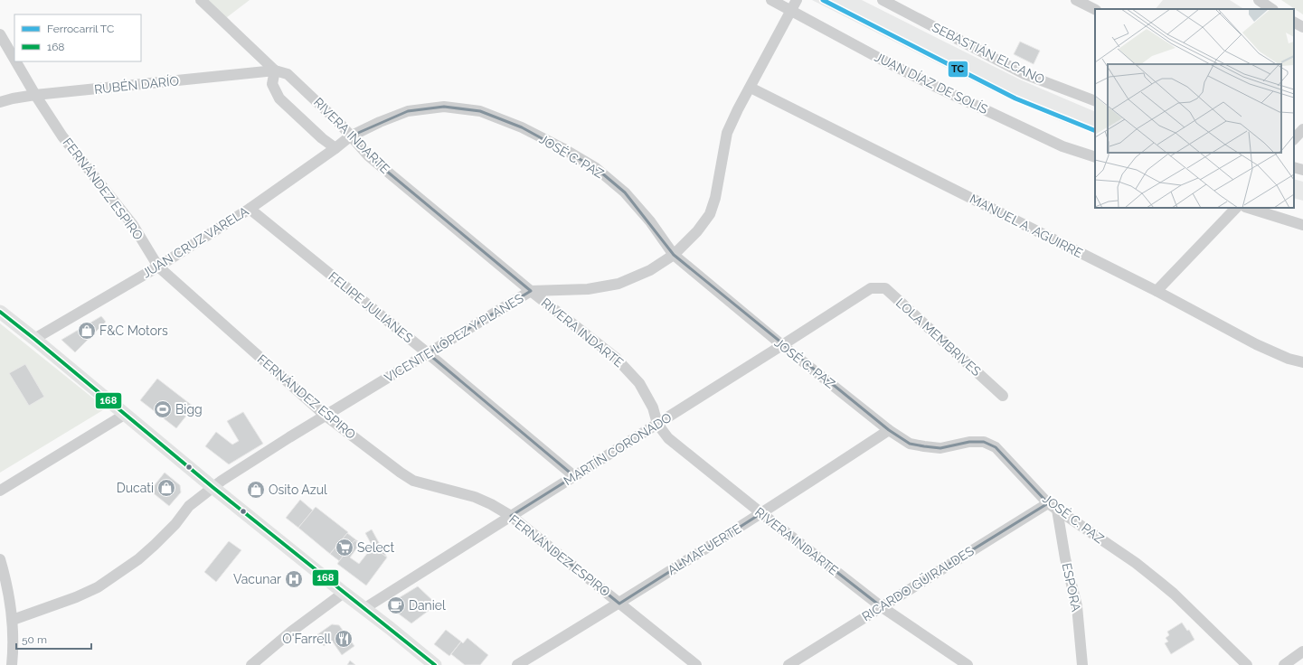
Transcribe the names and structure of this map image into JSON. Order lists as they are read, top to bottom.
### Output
{
  "streets": {
    "street": [
      "SEBASTIÁN ELCANO",
      "JUAN DÍAZ DE SOLÍS",
      "RUBÉN DARÍO",
      "RIVERA INDARTE",
      "JOSÉ C. PAZ",
      "FERNÁNDEZ ESPIRO",
      "MANUEL A. AGUIRRE",
      "JUAN CRUZ VARELA",
      "FELIPE JULIANES",
      "LOLA MEMBRIVES",
      "VICENTE LÓPEZ Y PLANES",
      "MARTÍN CORONADO",
      "ALMAFUERTE",
      "RICARDO GÜIRALDES",
      "ESPORA"
    ]
  },
  "crossings": [
    ["JUAN DÍAZ DE SOLÍS", "VICENTE LÓPEZ Y PLANES"],
    ["RUBÉN DARÍO", "RIVERA INDARTE"],
    ["RUBÉN DARÍO", "FERNÁNDEZ ESPIRO"],
    ["RIVERA INDARTE", "JOSÉ C. PAZ"],
    ["RIVERA INDARTE", "JUAN CRUZ VARELA"],
    ["RIVERA INDARTE", "VICENTE LÓPEZ Y PLANES"],
    ["RIVERA INDARTE", "MARTÍN CORONADO"],
    ["RIVERA INDARTE", "ALMAFUERTE"],
    ["RIVERA INDARTE", "RICARDO GÜIRALDES"],
    ["JOSÉ C. PAZ", "JUAN CRUZ VARELA"],
    ["JOSÉ C. PAZ", "VICENTE LÓPEZ Y PLANES"],
    ["JOSÉ C. PAZ", "MARTÍN CORONADO"],
    ["JOSÉ C. PAZ", "ALMAFUERTE"],
    ["JOSÉ C. PAZ", "RICARDO GÜIRALDES"],
    ["JOSÉ C. PAZ", "ESPORA"],
    ["FERNÁNDEZ ESPIRO", "JUAN CRUZ VARELA"],
    ["FERNÁNDEZ ESPIRO", "VICENTE LÓPEZ Y PLANES"],
    ["FERNÁNDEZ ESPIRO", "MARTÍN CORONADO"],
    ["FERNÁNDEZ ESPIRO", "ALMAFUERTE"],
    ["MANUEL A. AGUIRRE", "VICENTE LÓPEZ Y PLANES"],
    ["JUAN CRUZ VARELA", "FELIPE JULIANES"],
    ["FELIPE JULIANES", "VICENTE LÓPEZ Y PLANES"],
    ["FELIPE JULIANES", "MARTÍN CORONADO"],
    ["LOLA MEMBRIVES", "MARTÍN CORONADO"]
  ],
  "places": {
    "shop": ["F&C Motors", "Ducati", "Osito Azul"],
    "sports": ["Bigg"],
    "supermarket": ["Select"],
    "hospital": ["Vacunar"],
    "cafe": ["Daniel"],
    "restaurant": ["O'Farrell"]
  },
  "lines": ["rail line TC", "transit line 168"],
  "legend": ["Ferrocarril TC", "168"],
  "scale_bar": "50 m"
}
